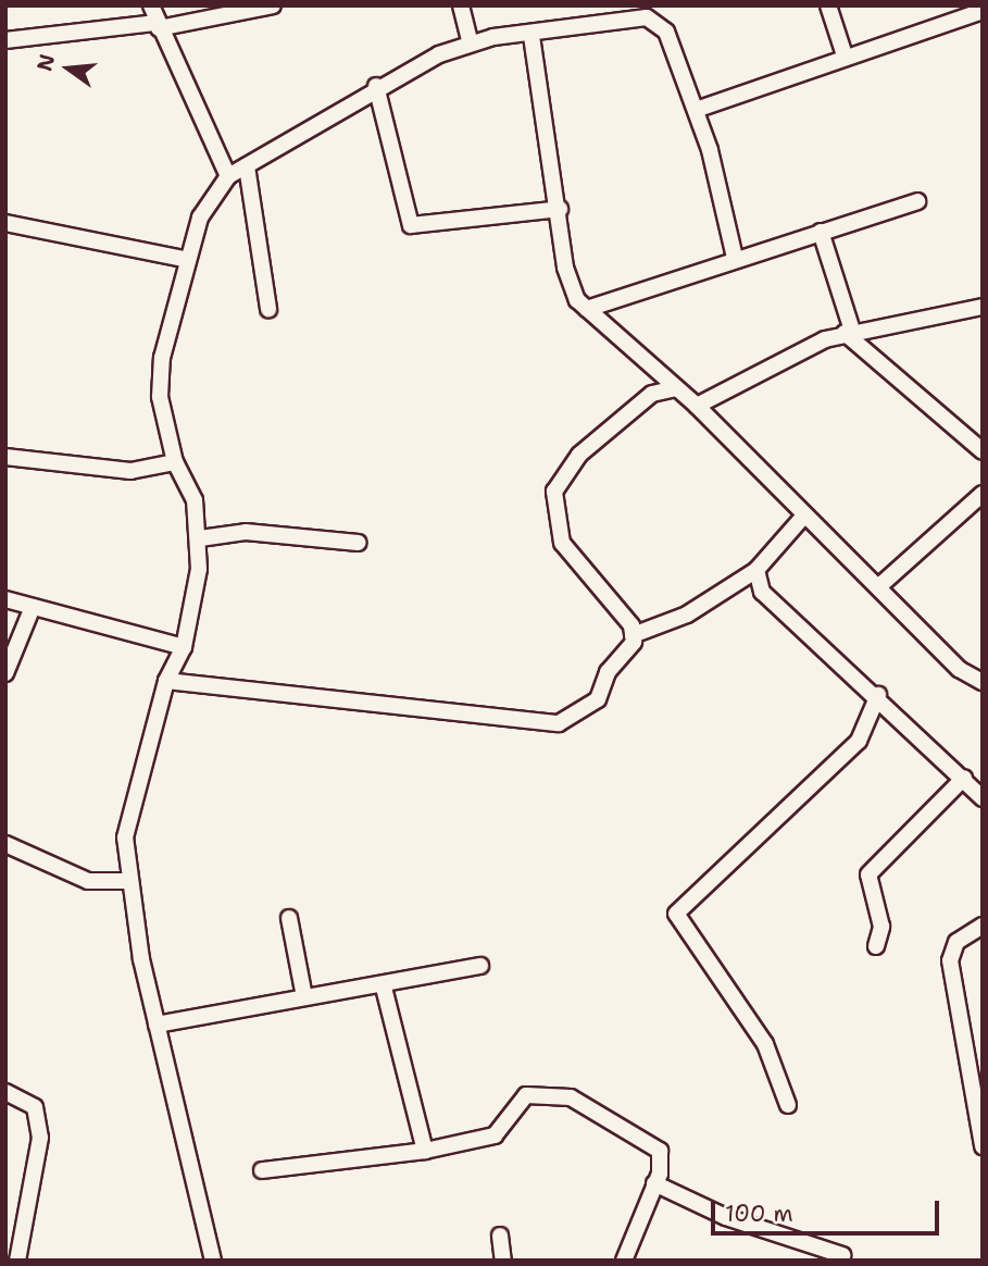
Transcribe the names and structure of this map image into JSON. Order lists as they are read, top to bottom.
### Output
{
  "scale_bar": "100 m",
  "north": "left"
}
